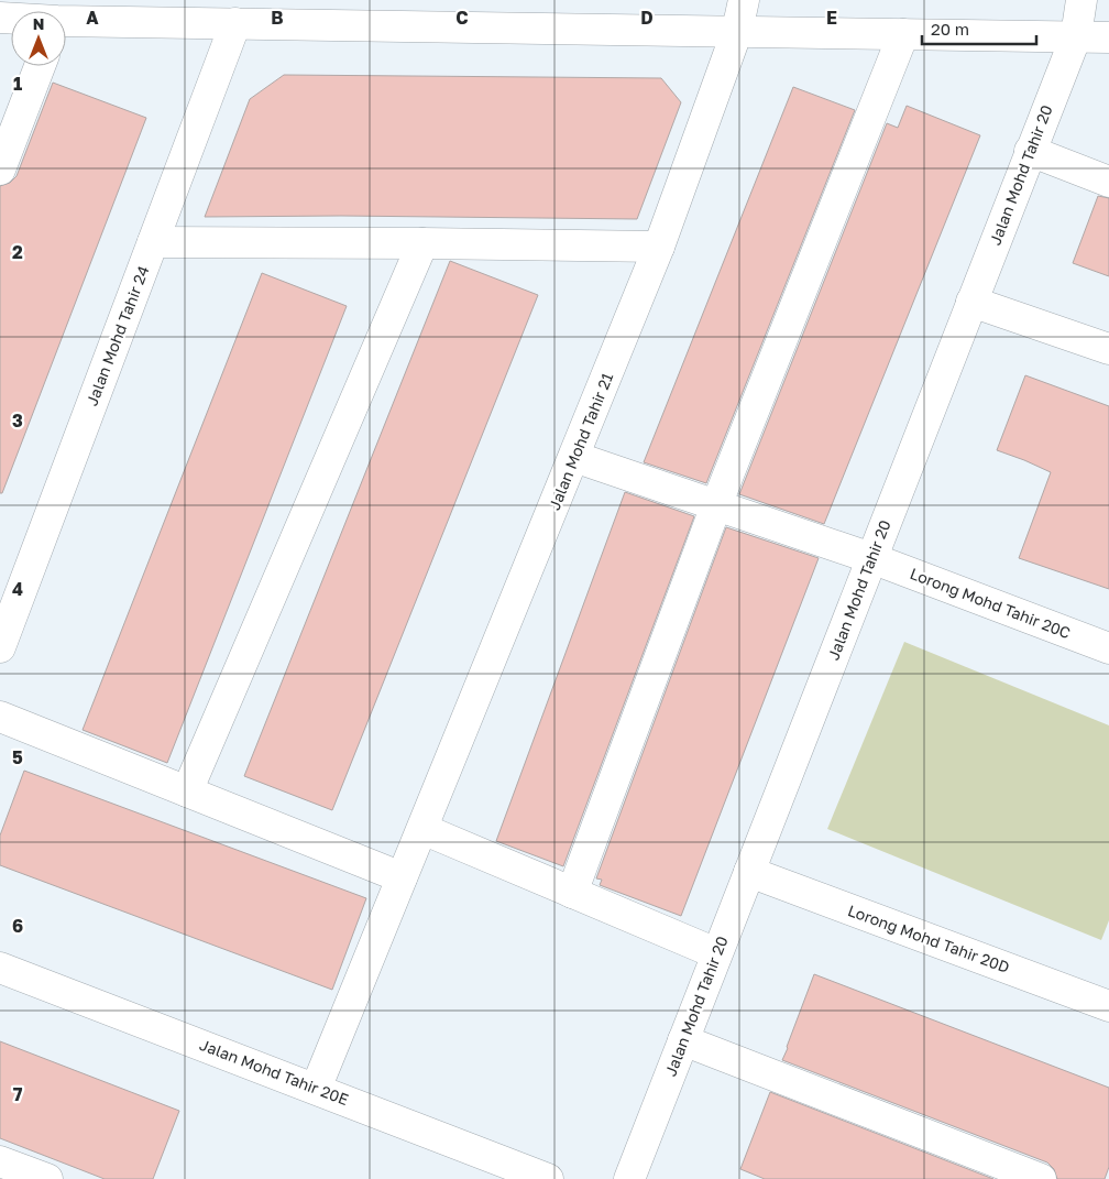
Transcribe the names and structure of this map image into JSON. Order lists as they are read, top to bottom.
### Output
{
  "streets": {
    "street": [
      "Jalan Mohd Tahir 20",
      "Jalan Mohd Tahir 24",
      "Jalan Mohd Tahir 21",
      "Lorong Mohd Tahir 20C",
      "Lorong Mohd Tahir 20D",
      "Jalan Mohd Tahir 20E"
    ]
  },
  "crossings": [
    ["Jalan Mohd Tahir 20", "Lorong Mohd Tahir 20C"],
    ["Jalan Mohd Tahir 20", "Lorong Mohd Tahir 20D"],
    ["Jalan Mohd Tahir 21", "Lorong Mohd Tahir 20C"],
    ["Jalan Mohd Tahir 21", "Jalan Mohd Tahir 20E"]
  ],
  "scale_bar": "20 m",
  "north": "top",
  "grid": {
    "columns": [
      "A",
      "B",
      "C",
      "D",
      "E"
    ],
    "rows": [
      "1",
      "2",
      "3",
      "4",
      "5",
      "6",
      "7"
    ]
  }
}
